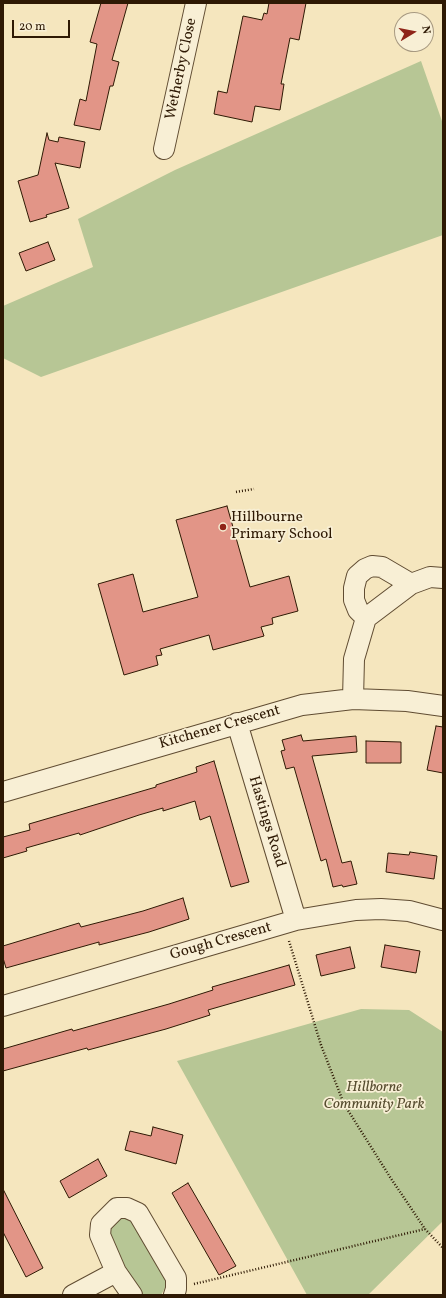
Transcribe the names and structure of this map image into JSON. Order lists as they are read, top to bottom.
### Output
{
  "streets": {
    "street": [
      "Wetherby Close",
      "Kitchener Crescent",
      "Hastings Road",
      "Gough Crescent"
    ]
  },
  "crossings": [
    ["Kitchener Crescent", "Hastings Road"],
    ["Hastings Road", "Gough Crescent"]
  ],
  "parks": ["Hillborne Community Park"],
  "places": ["Hillbourne Primary School"],
  "scale_bar": "20 m",
  "north": "right"
}
